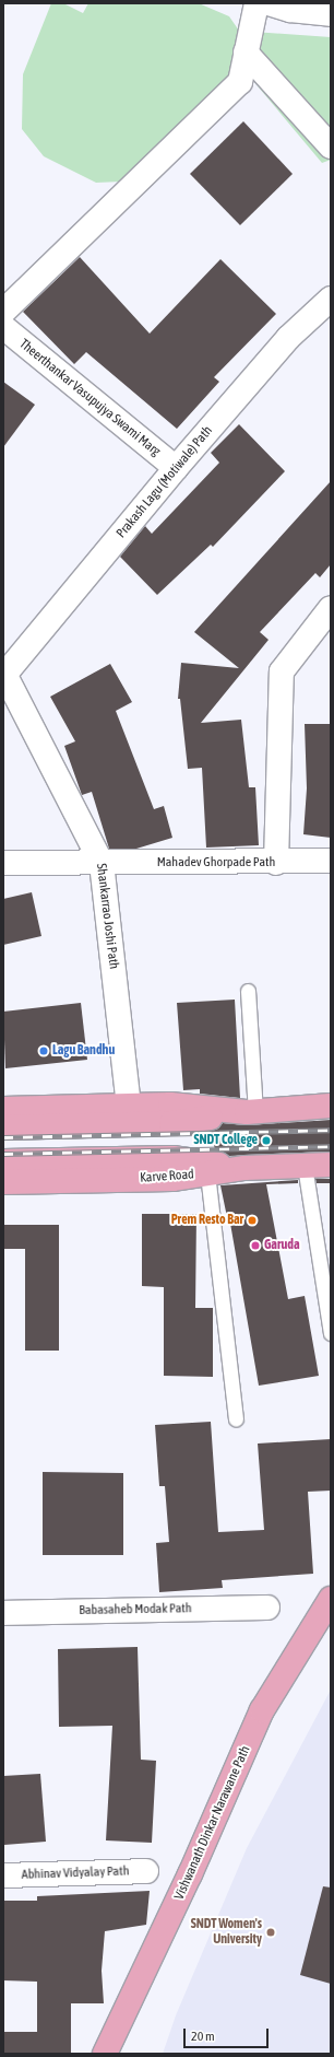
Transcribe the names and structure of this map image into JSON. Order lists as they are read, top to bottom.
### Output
{
  "streets": {
    "main road": ["Karve Road", "Vishwanath Dinkar Narawane Path"],
    "street": [
      "Theerthankar Vasupujya Swami Marg",
      "Prakash Lagu (Motiwale) Path",
      "Mahadev Ghorpade Path",
      "Shankarrao Joshi Path",
      "Babasaheb Modak Path",
      "Abhinav Vidyalay Path"
    ]
  },
  "crossings": [
    ["Theerthankar Vasupujya Swami Marg", "Prakash Lagu (Motiwale) Path"],
    ["Prakash Lagu (Motiwale) Path", "Shankarrao Joshi Path"],
    ["Mahadev Ghorpade Path", "Shankarrao Joshi Path"]
  ],
  "places": [
    "Lagu Bandhu",
    "SNDT College",
    "Prem Resto Bar",
    "Garuda",
    "SNDT Women's University"
  ],
  "scale_bar": "20 m"
}
